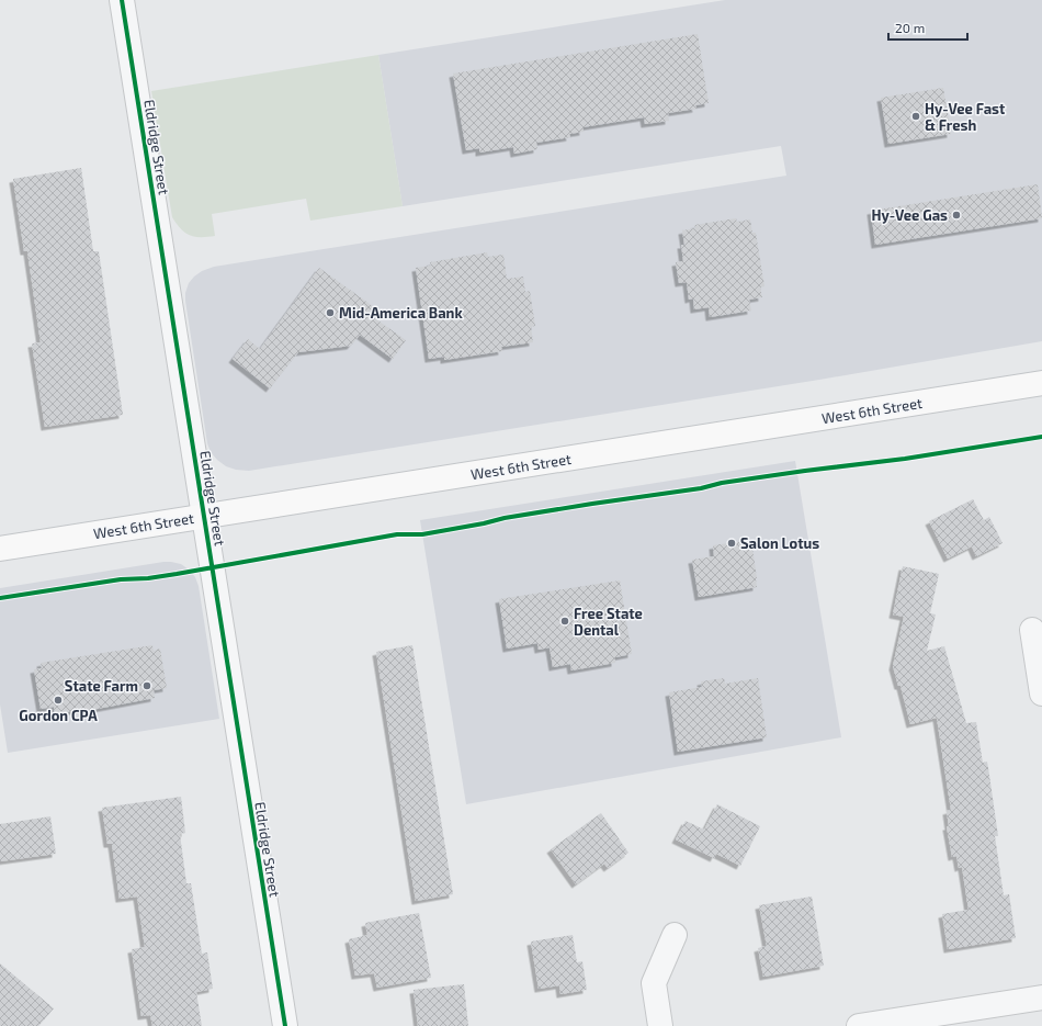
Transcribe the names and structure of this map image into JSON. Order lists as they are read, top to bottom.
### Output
{
  "streets": {
    "main road": ["West 6th Street"],
    "street": ["Eldridge Street"]
  },
  "crossings": [
    ["Eldridge Street", "West 6th Street"]
  ],
  "places": [
    "Hy-Vee Fast & Fresh",
    "Hy-Vee Gas",
    "Mid-America Bank",
    "Salon Lotus",
    "Free State Dental",
    "State Farm",
    "Gordon CPA"
  ],
  "scale_bar": "20 m"
}
